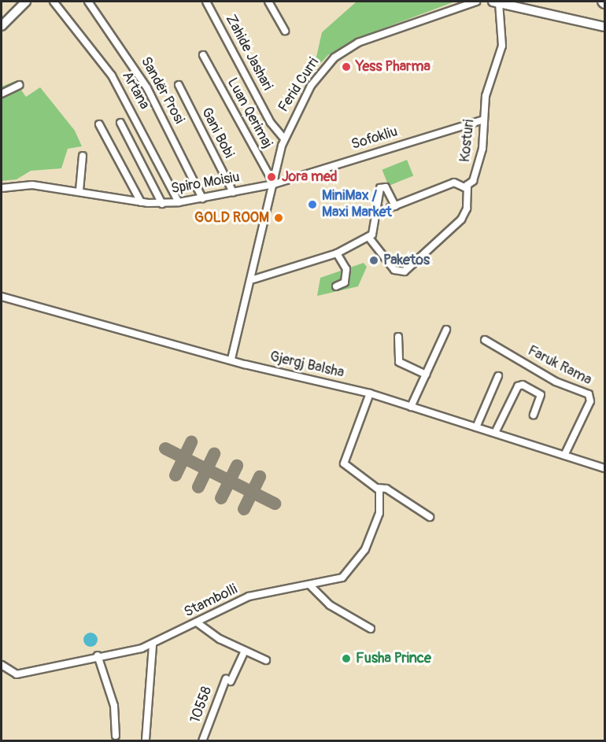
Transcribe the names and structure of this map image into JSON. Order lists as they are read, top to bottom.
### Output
{
  "streets": {
    "street": [
      "Zahide Jashari",
      "Ferid Curri",
      "Artana",
      "Sandër Prosi",
      "Luan Qerimaj",
      "Gani Bobi",
      "Sofokliu",
      "Kosturi",
      "Spiro Moisiu",
      "Gjergj Balsha",
      "Faruk Rama",
      "Stambolli",
      "10558"
    ]
  },
  "crossings": [
    ["Zahide Jashari", "Ferid Curri"],
    ["Ferid Curri", "Luan Qerimaj"],
    ["Ferid Curri", "Sofokliu"],
    ["Ferid Curri", "Spiro Moisiu"],
    ["Ferid Curri", "Gjergj Balsha"],
    ["Artana", "Spiro Moisiu"],
    ["Sandër Prosi", "Spiro Moisiu"],
    ["Luan Qerimaj", "Sofokliu"],
    ["Luan Qerimaj", "Spiro Moisiu"],
    ["Gani Bobi", "Spiro Moisiu"],
    ["Sofokliu", "Kosturi"],
    ["Sofokliu", "Spiro Moisiu"],
    ["Gjergj Balsha", "Faruk Rama"]
  ],
  "places": [
    "Yess Pharma",
    "Jora med",
    "MiniMax / Maxi Market",
    "GOLD ROOM",
    "Paketos",
    "Fusha Prince"
  ]
}
